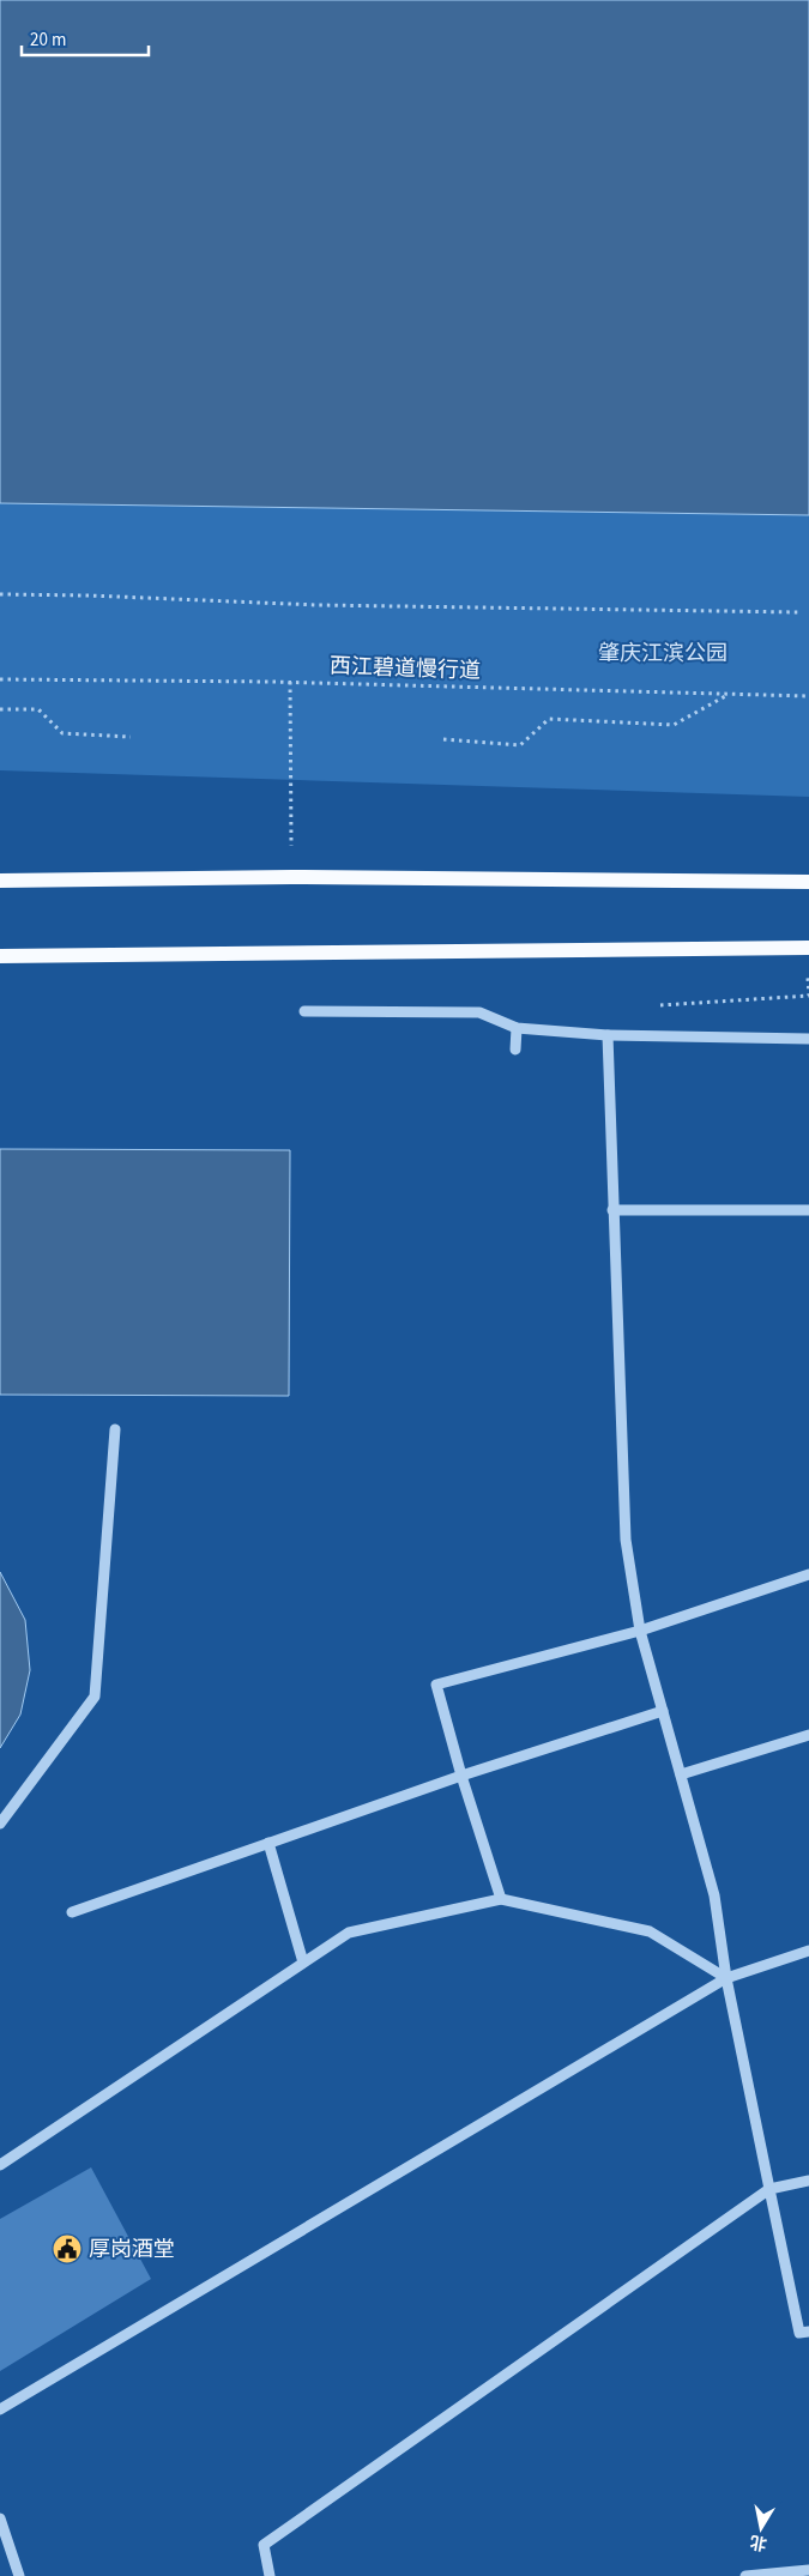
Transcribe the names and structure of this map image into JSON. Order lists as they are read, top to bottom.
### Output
{
  "streets": {
    "path": ["西江碧道慢行道"]
  },
  "parks": ["肇庆江滨公园"],
  "places": {
    "public building": ["厚岗酒堂"]
  },
  "scale_bar": "20 m",
  "north": "bottom"
}
